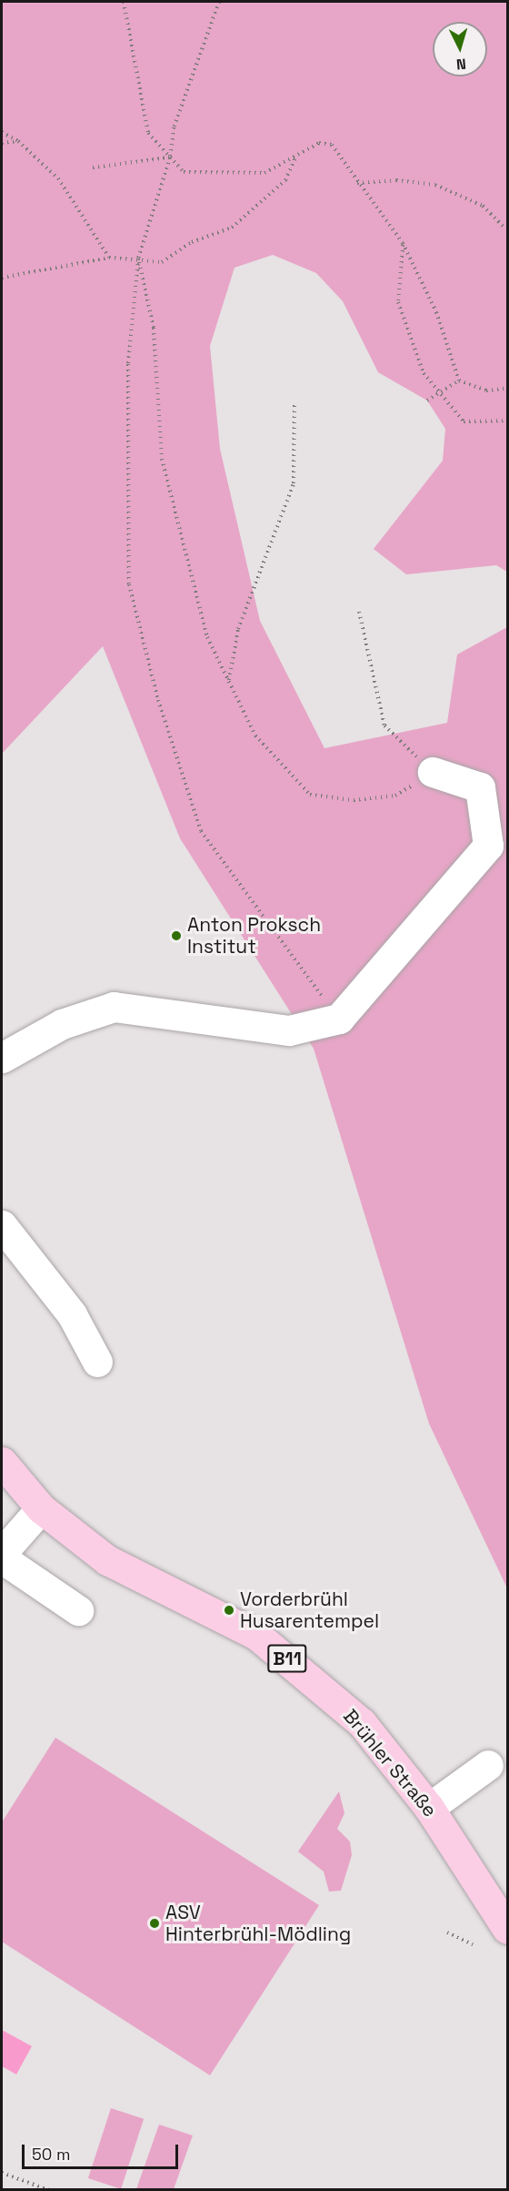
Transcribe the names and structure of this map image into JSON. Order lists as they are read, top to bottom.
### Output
{
  "streets": {
    "main road": ["B11", "Brühler Straße"]
  },
  "places": ["Anton Proksch Institut", "Vorderbrühl Husarentempel", "ASV Hinterbrühl-Mödling"],
  "scale_bar": "50 m",
  "north": "bottom"
}
